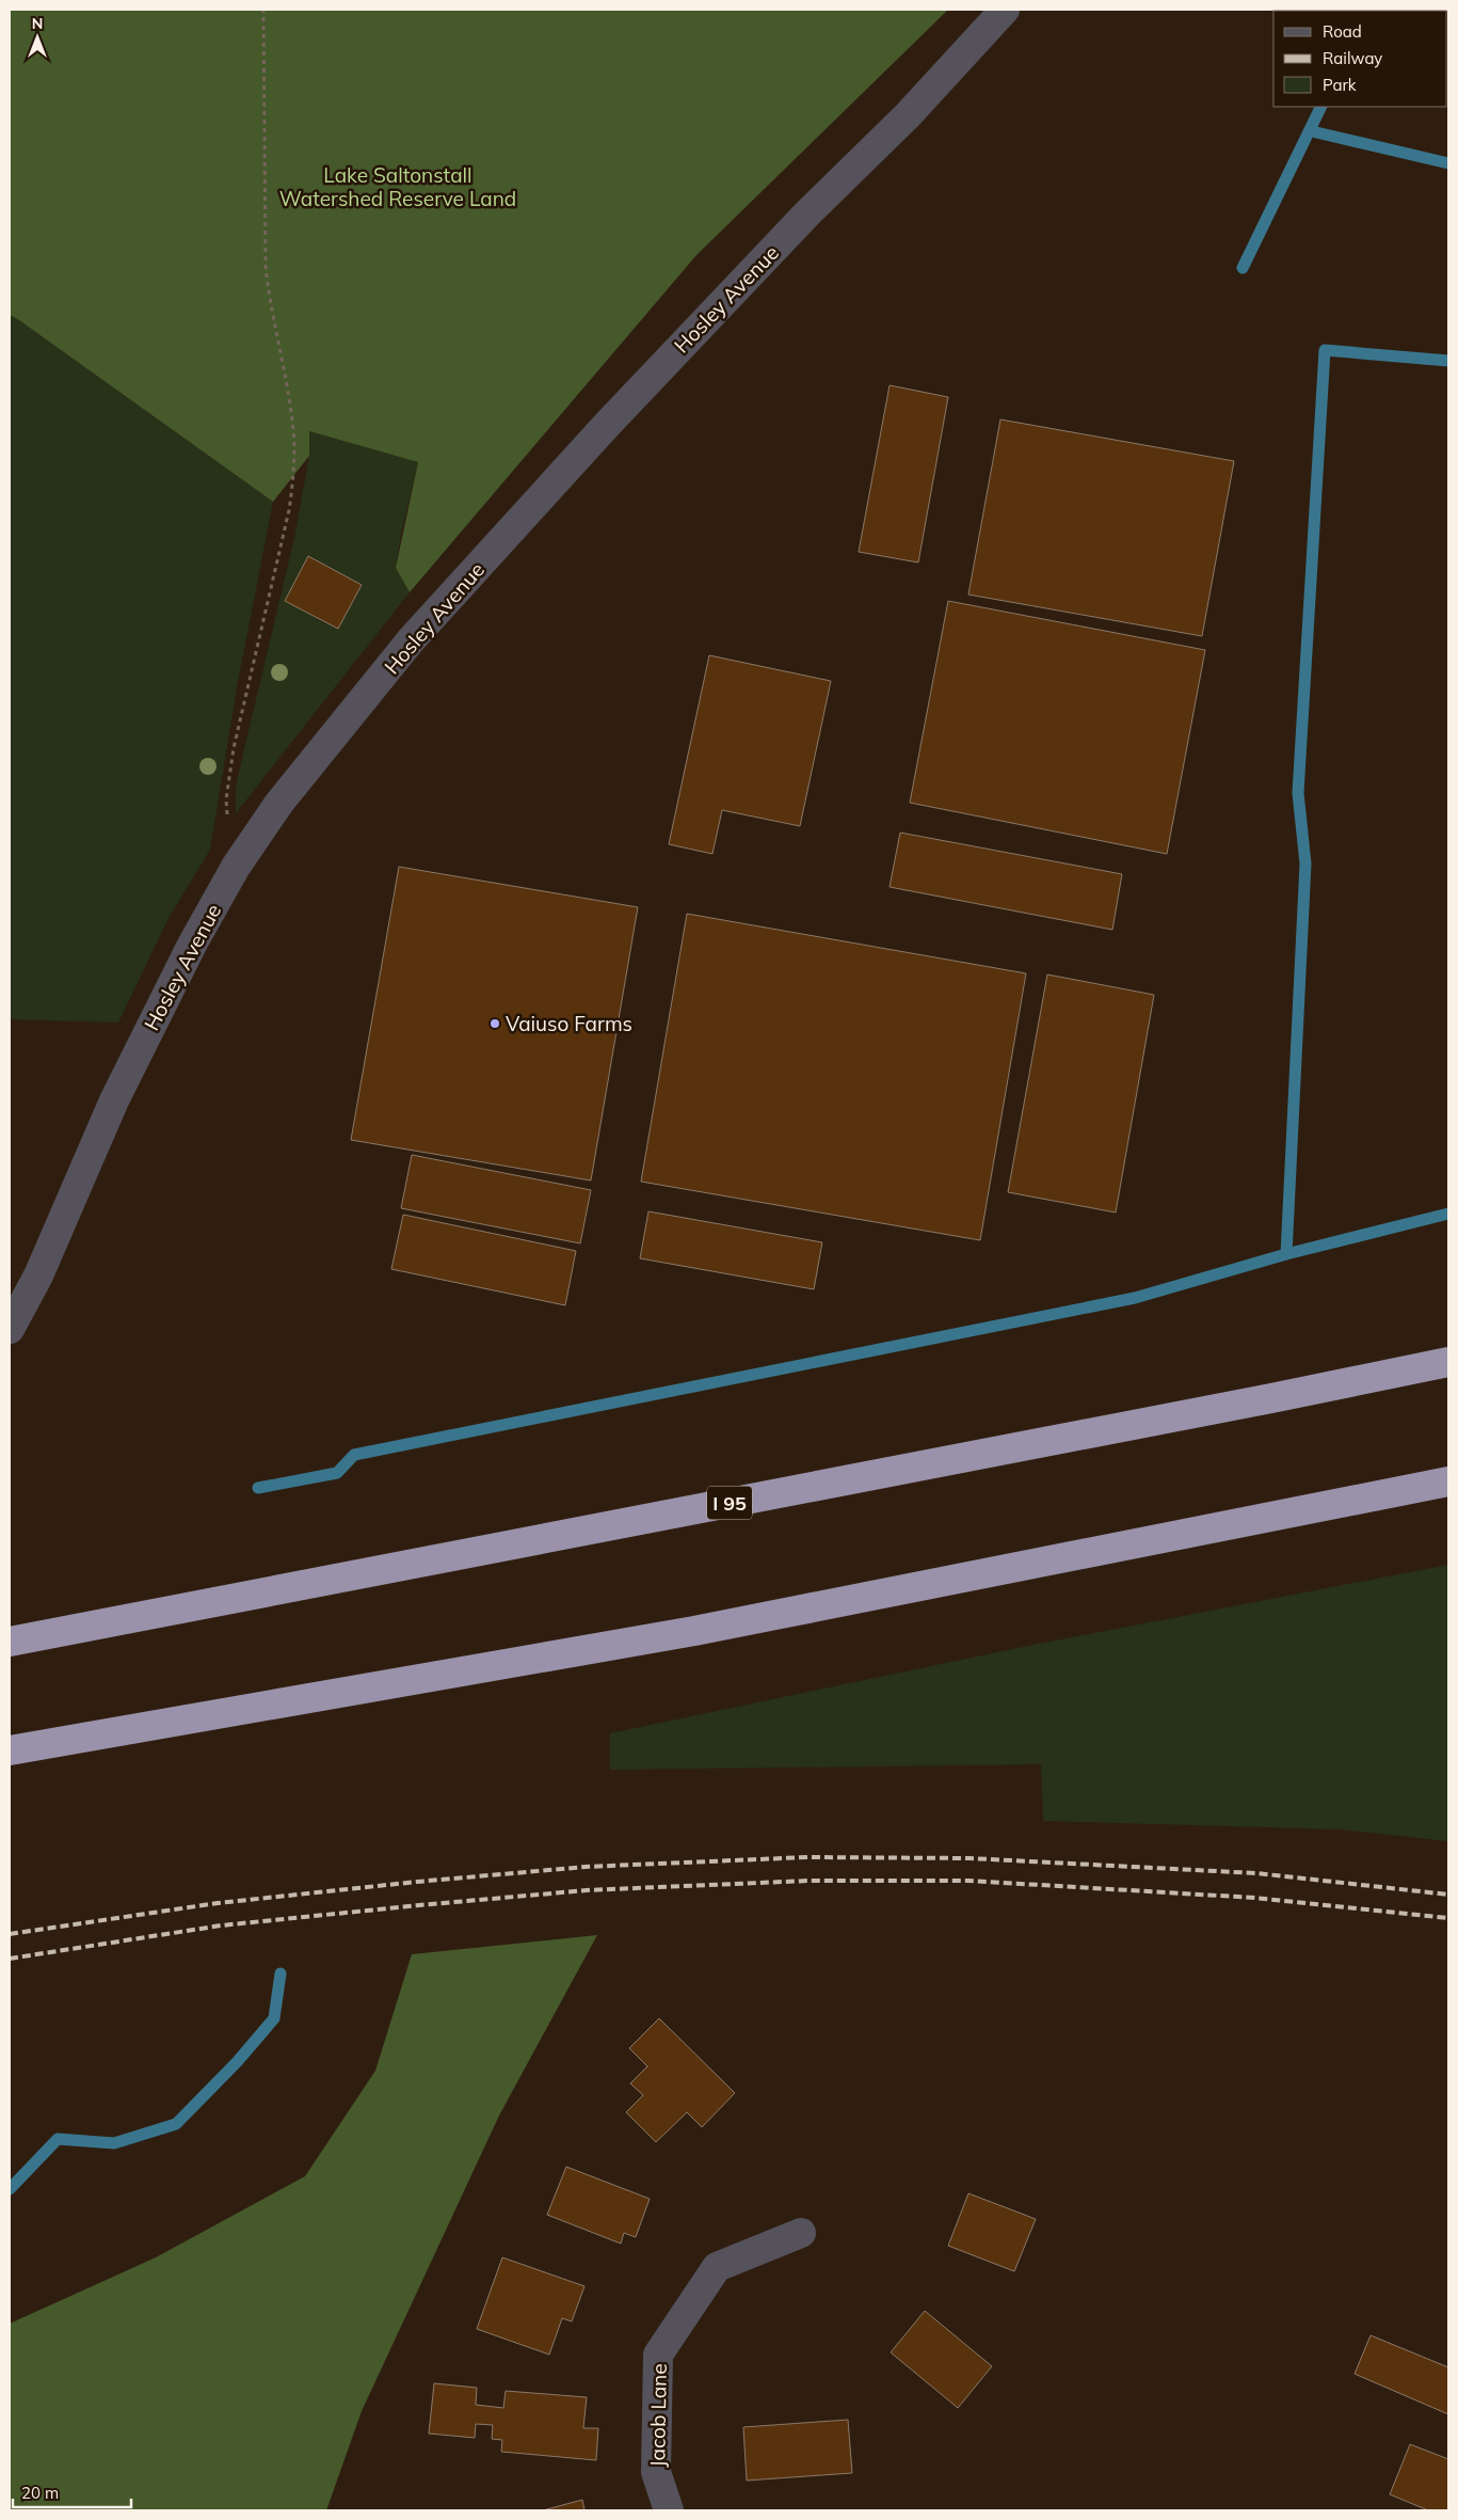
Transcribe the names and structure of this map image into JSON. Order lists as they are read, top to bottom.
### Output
{
  "streets": {
    "highway": ["I 95"],
    "street": ["Hosley Avenue", "Jacob Lane"]
  },
  "parks": ["Lake Saltonstall Watershed Reserve Land"],
  "places": ["Vaiuso Farms"],
  "legend": ["Road", "Railway", "Park"],
  "scale_bar": "20 m",
  "north": "top"
}
